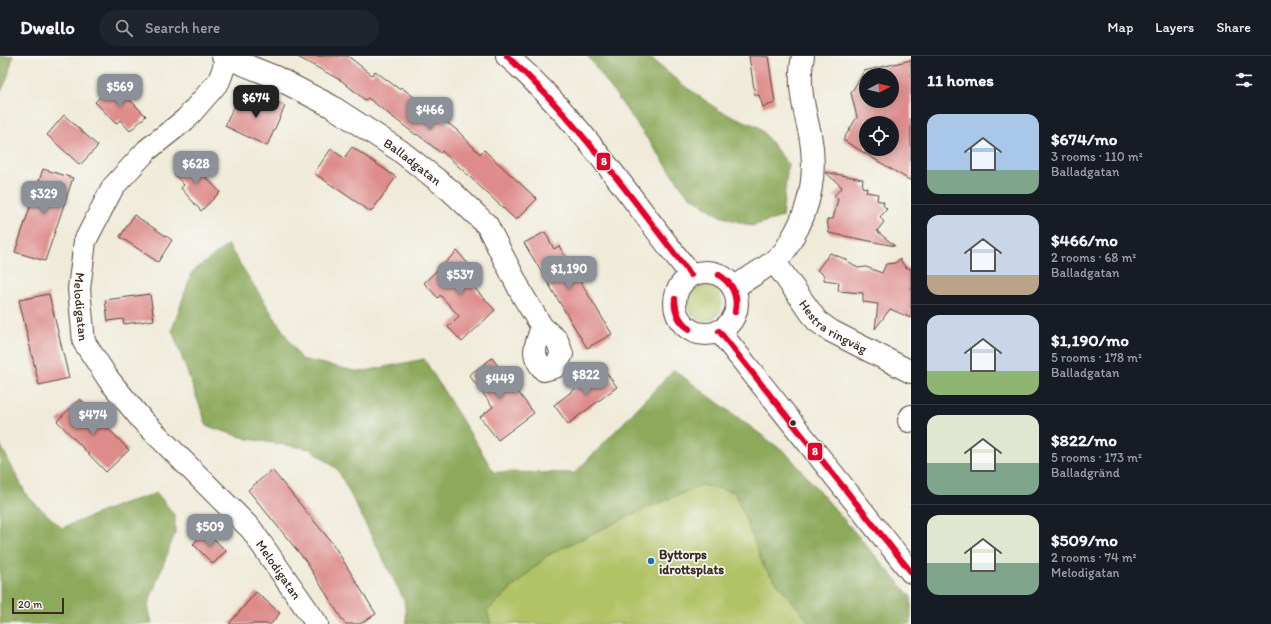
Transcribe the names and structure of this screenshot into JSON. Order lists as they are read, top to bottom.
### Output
{
  "streets": {
    "street": ["Balladgatan", "Melodigatan", "Hestra ringväg"]
  },
  "crossings": [
    ["Balladgatan", "Melodigatan"]
  ],
  "places": ["Byttorps idrottsplats"],
  "lines": ["transit line 8"],
  "scale_bar": "20 m",
  "north": "right",
  "page": {
    "header": "Dwello",
    "search": "Search here",
    "nav": ["Map", "Layers", "Share"],
    "heading": "11 homes",
    "price": [
      "$569",
      "$674",
      "$466",
      "$628",
      "$329",
      "$1,190",
      "$537",
      "$822",
      "$449",
      "$474",
      "$509"
    ],
    "list": [
      {
        "name": "$674/mo",
        "note": "3 rooms · 110 m² · Balladgatan"
      },
      {
        "name": "$466/mo",
        "note": "2 rooms · 68 m² · Balladgatan"
      },
      {
        "name": "$1,190/mo",
        "note": "5 rooms · 178 m² · Balladgatan"
      },
      {
        "name": "$822/mo",
        "note": "5 rooms · 173 m² · Balladgränd"
      },
      {
        "name": "$509/mo",
        "note": "2 rooms · 74 m² · Melodigatan"
      }
    ],
    "scale": "20 m"
  }
}
